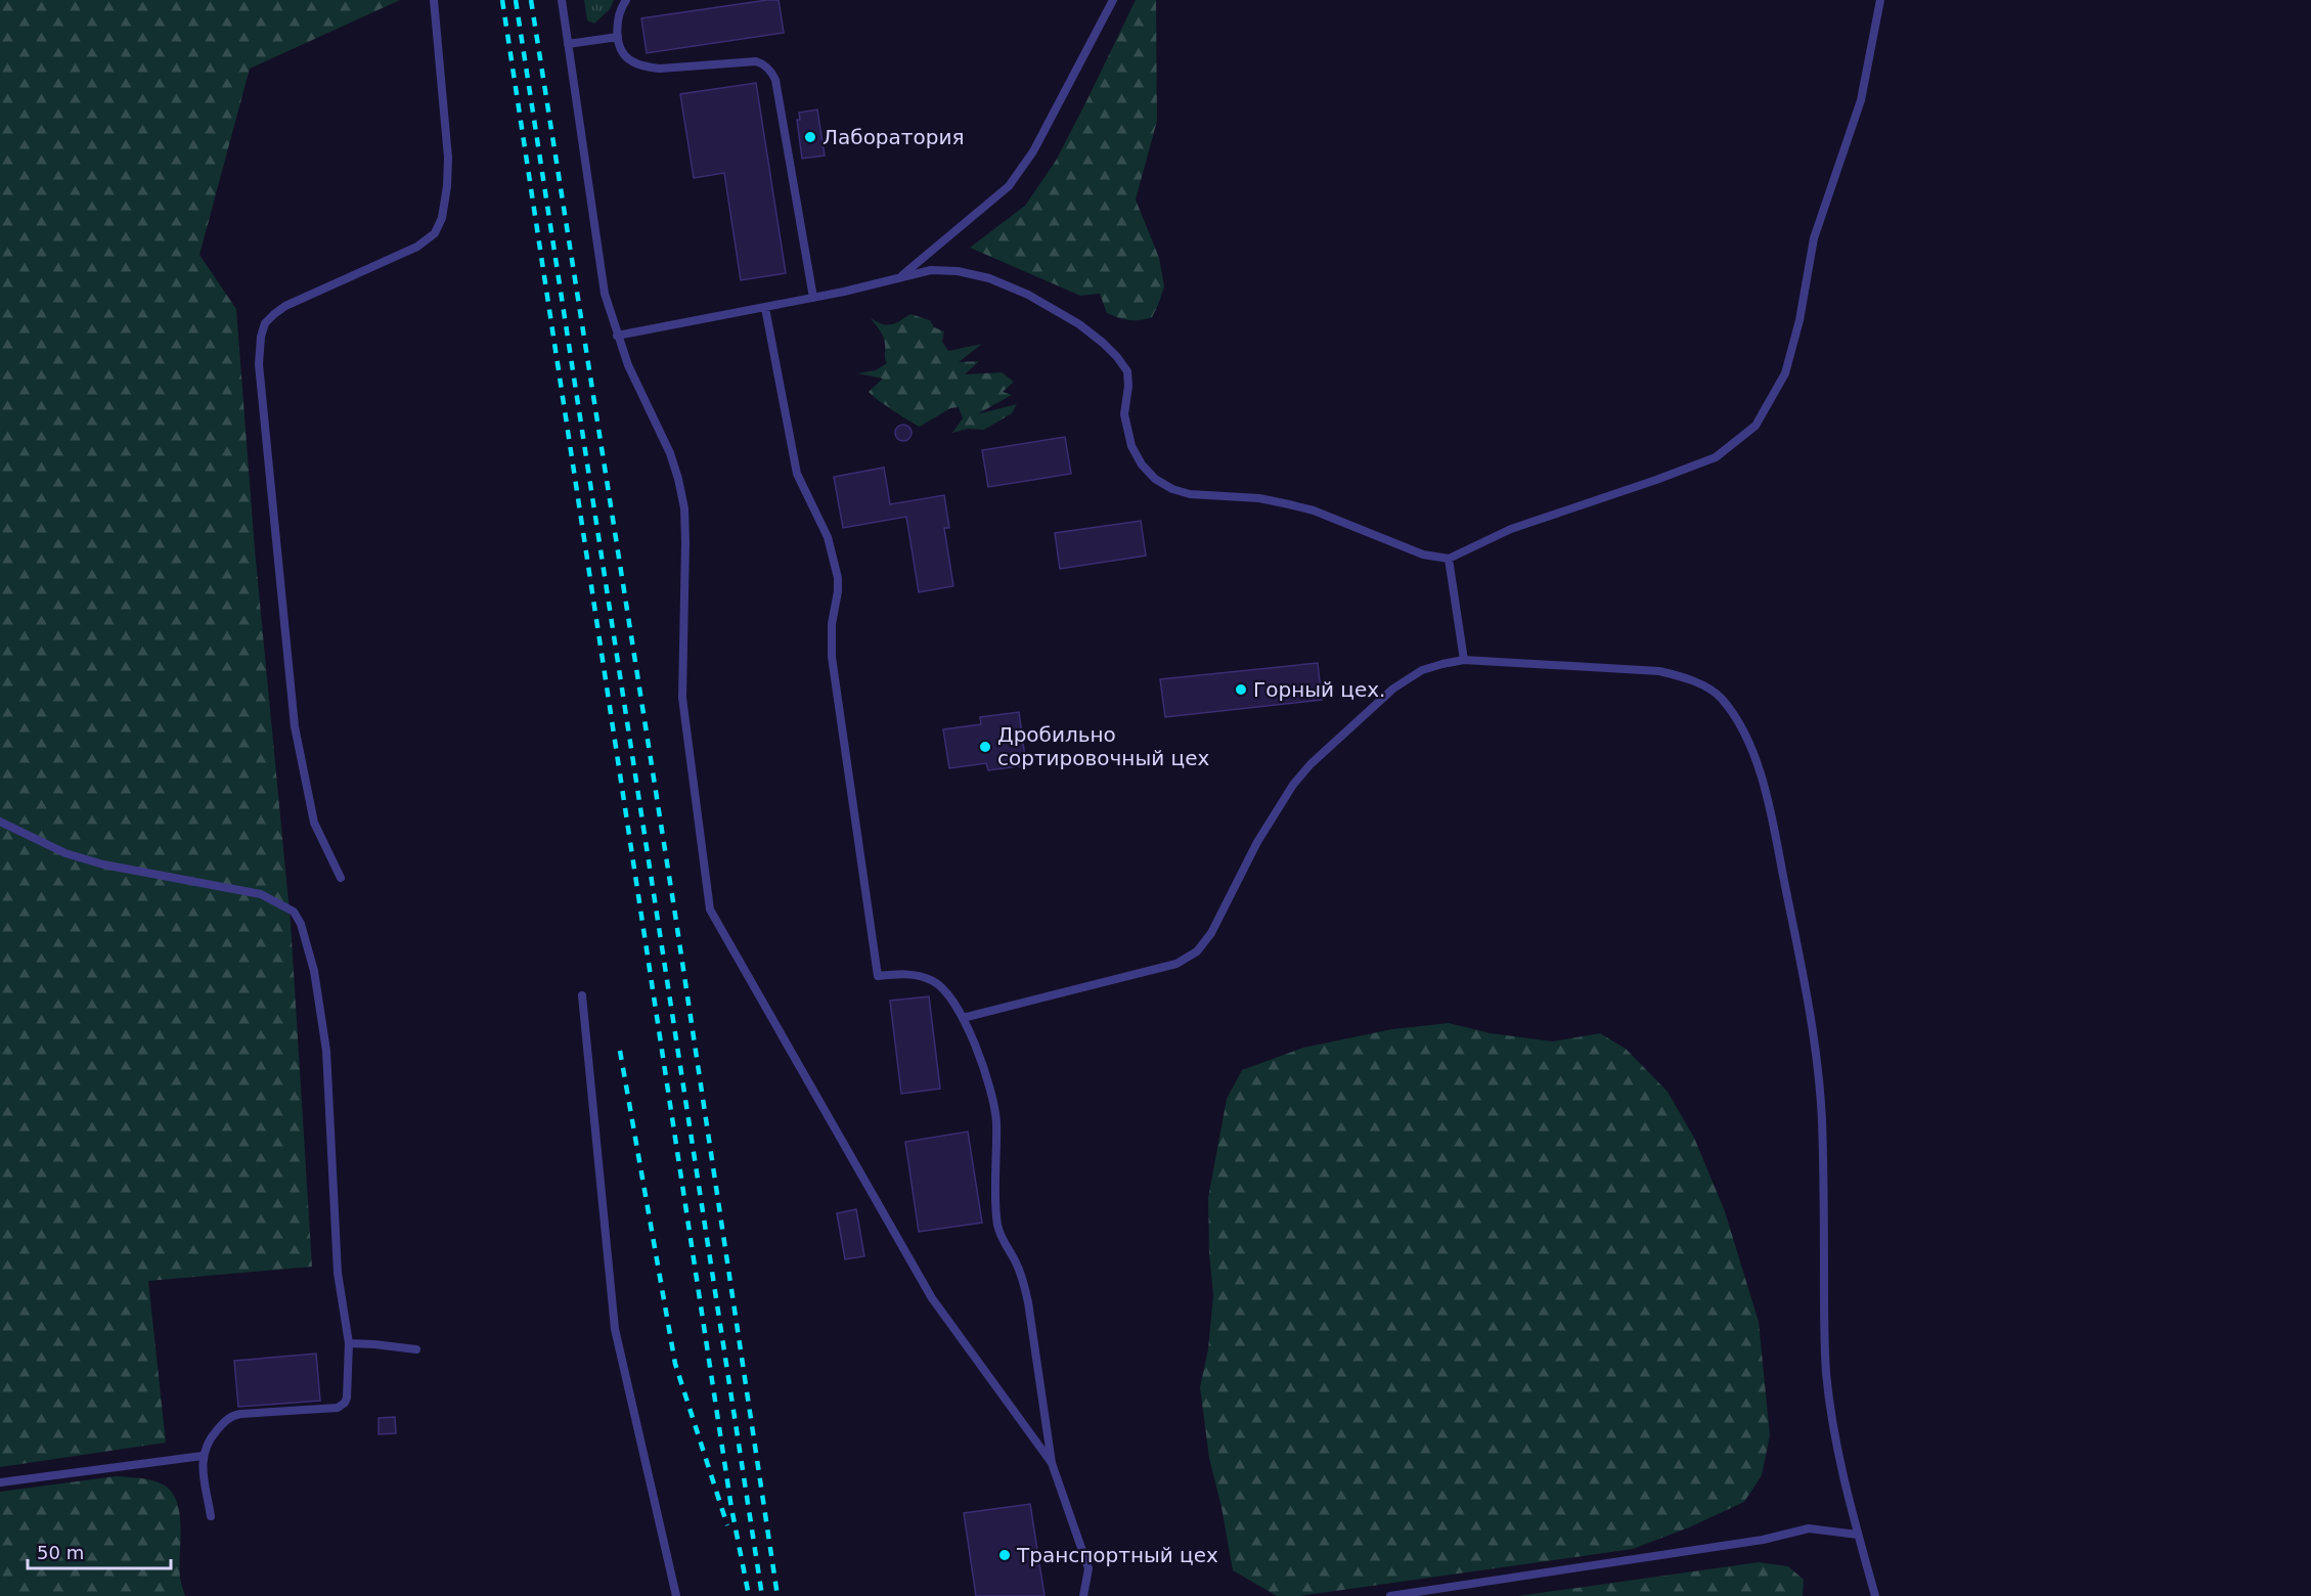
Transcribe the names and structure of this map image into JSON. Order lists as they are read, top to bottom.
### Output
{
  "places": [
    "Лаборатория",
    "Горный цех.",
    "Дробильно сортировочный цех",
    "Транспортный цех"
  ],
  "scale_bar": "50 m"
}
